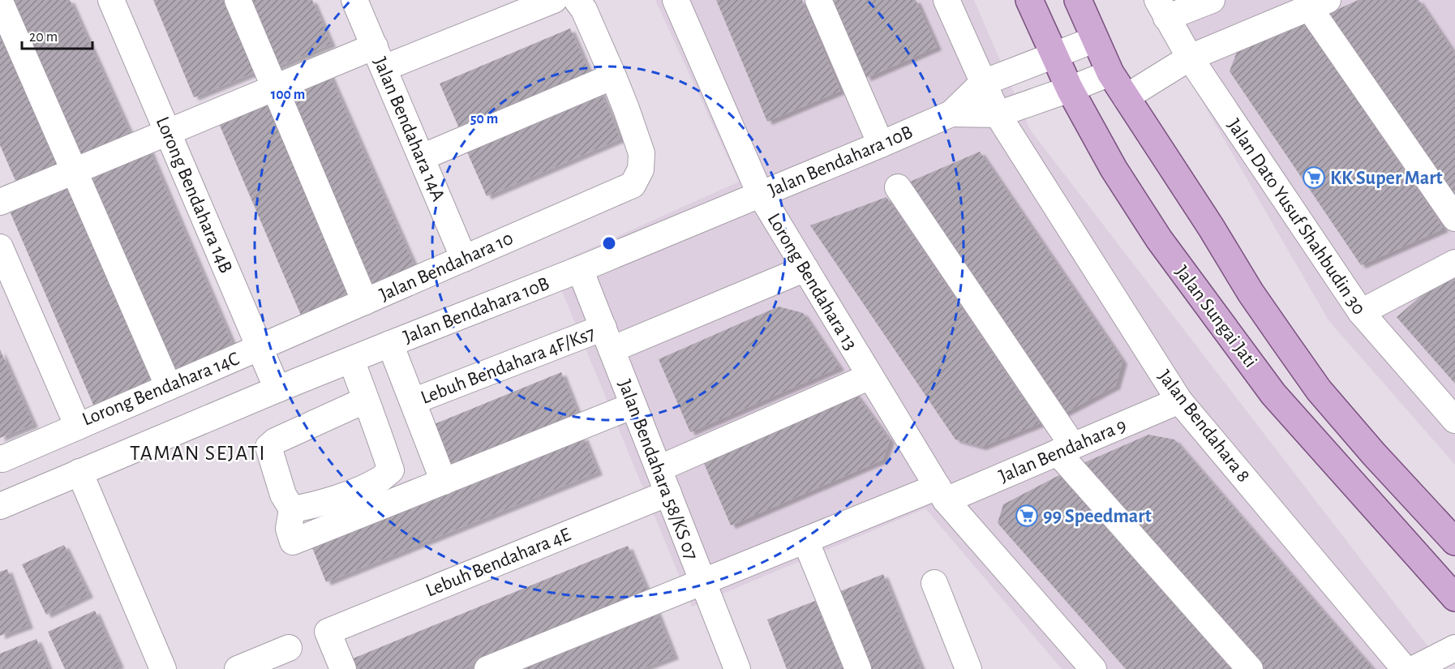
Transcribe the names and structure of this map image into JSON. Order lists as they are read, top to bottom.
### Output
{
  "streets": {
    "main road": ["Jalan Sungai Jati"],
    "street": [
      "Jalan Bendahara 14A",
      "Jalan Bendahara 10B",
      "Lorong Bendahara 14B",
      "Jalan Dato Yusuf Shahbudin 30",
      "Jalan Bendahara 10",
      "Lorong Bendahara 13",
      "Lebuh Bendahara 4F/Ks7",
      "Lorong Bendahara 14C",
      "Jalan Bendahara 8",
      "Jalan Bendahara 9",
      "Jalan Bendahara 58/KS 07",
      "Lebuh Bendahara 4E"
    ]
  },
  "crossings": [
    ["Jalan Bendahara 14A", "Jalan Bendahara 10"],
    ["Jalan Bendahara 10B", "Lorong Bendahara 14B"],
    ["Jalan Bendahara 10B", "Lorong Bendahara 13"],
    ["Jalan Bendahara 10B", "Jalan Sungai Jati"],
    ["Jalan Bendahara 10B", "Jalan Bendahara 8"],
    ["Jalan Bendahara 10B", "Jalan Bendahara 58/KS 07"],
    ["Lorong Bendahara 14B", "Jalan Bendahara 10"],
    ["Lorong Bendahara 14B", "Lorong Bendahara 14C"],
    ["Jalan Bendahara 10", "Lorong Bendahara 14C"],
    ["Lorong Bendahara 13", "Jalan Bendahara 9"],
    ["Lebuh Bendahara 4F/Ks7", "Jalan Bendahara 58/KS 07"],
    ["Jalan Bendahara 8", "Jalan Bendahara 9"],
    ["Jalan Bendahara 9", "Jalan Bendahara 58/KS 07"],
    ["Jalan Bendahara 58/KS 07", "Lebuh Bendahara 4E"]
  ],
  "districts": ["TAMAN SEJATI"],
  "places": {
    "supermarket": ["KK Super Mart", "99 Speedmart"]
  },
  "scale_bar": "20 m",
  "rings": ["100 m", "50 m"]
}
